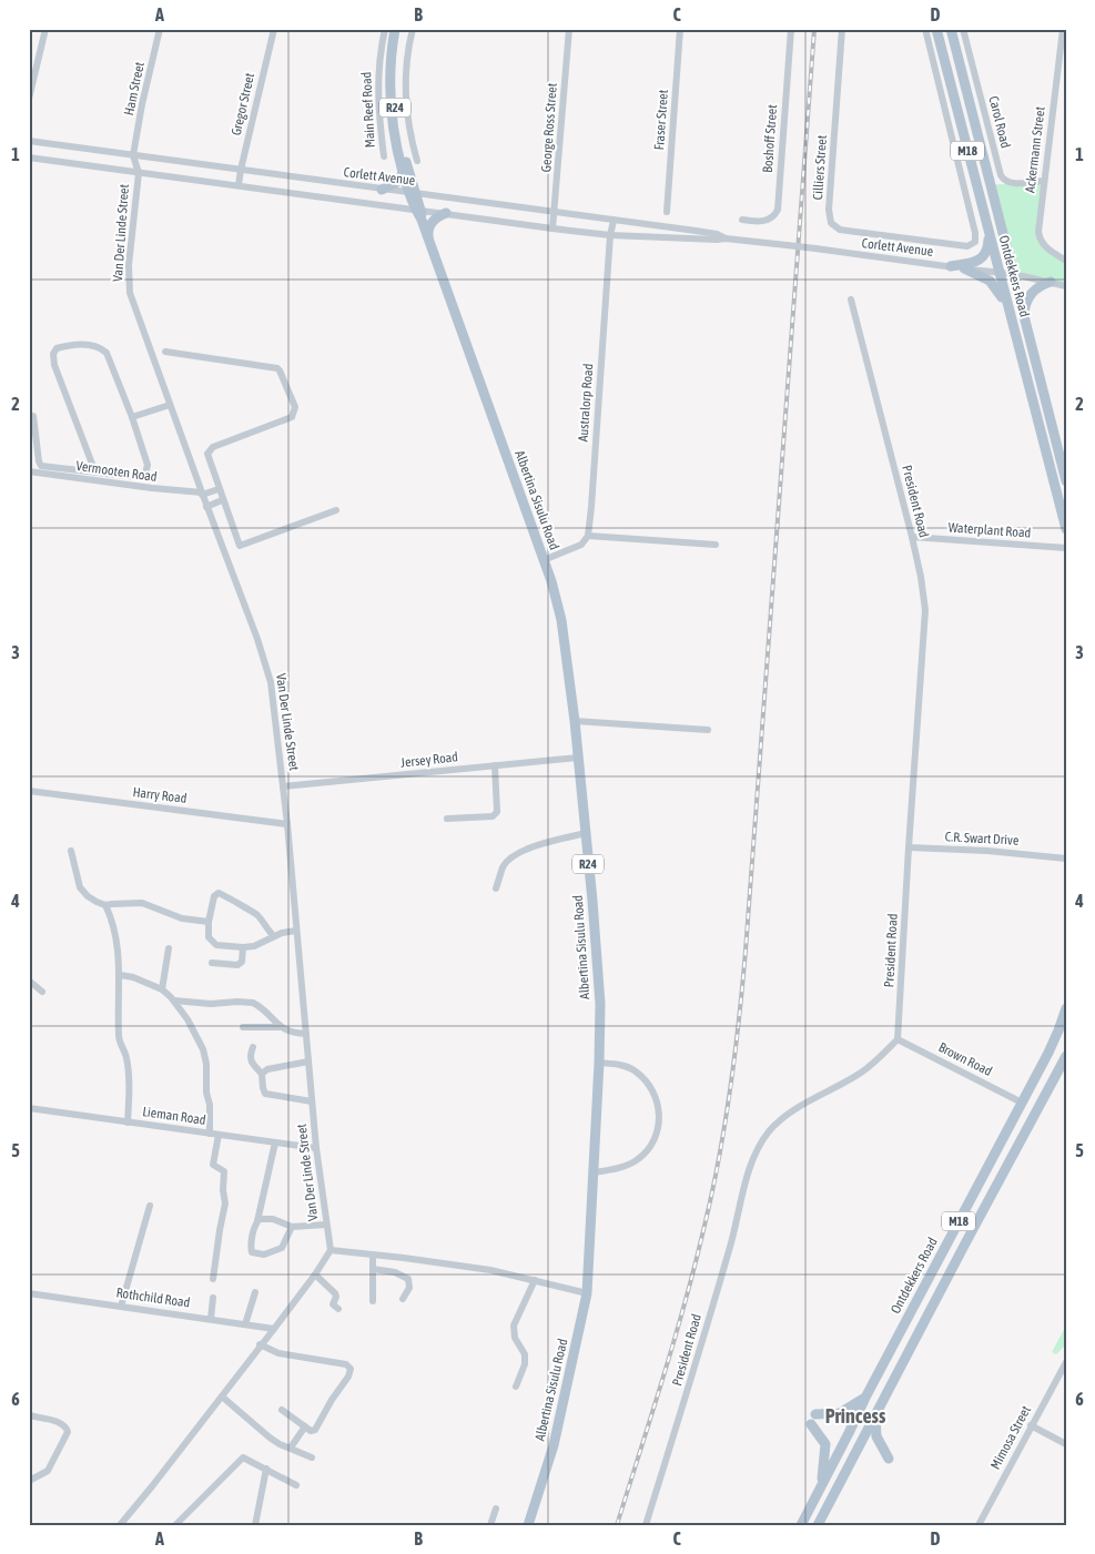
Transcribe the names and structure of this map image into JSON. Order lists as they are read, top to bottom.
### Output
{
  "streets": {
    "main road": [
      "R24",
      "M18",
      "Ontdekkers Road",
      "Albertina Sisulu Road"
    ],
    "street": [
      "Ham Street",
      "Gregor Street",
      "Main Reef Road",
      "Fraser Street",
      "Carol Road",
      "George Ross Street",
      "Boshoff Street",
      "Ackermann Street",
      "Cilliers Street",
      "Corlett Avenue",
      "Van Der Linde Street",
      "Australorp Road",
      "Vermooten Road",
      "President Road",
      "Waterplant Road",
      "Jersey Road",
      "Harry Road",
      "C.R. Swart Drive",
      "Brown Road",
      "Lieman Road",
      "Rothchild Road",
      "Mimosa Street"
    ]
  },
  "crossings": [
    ["Ham Street", "Corlett Avenue"],
    ["Ham Street", "Van Der Linde Street"],
    ["Gregor Street", "Corlett Avenue"],
    ["Carol Road", "Ackermann Street"],
    ["George Ross Street", "Corlett Avenue"],
    ["Cilliers Street", "Ontdekkers Road"],
    ["Corlett Avenue", "Van Der Linde Street"],
    ["Corlett Avenue", "Ontdekkers Road"],
    ["Corlett Avenue", "Australorp Road"],
    ["Corlett Avenue", "Albertina Sisulu Road"],
    ["Van Der Linde Street", "Vermooten Road"],
    ["Van Der Linde Street", "Jersey Road"],
    ["Van Der Linde Street", "Harry Road"],
    ["Van Der Linde Street", "Lieman Road"],
    ["Ontdekkers Road", "Brown Road"],
    ["Albertina Sisulu Road", "Jersey Road"],
    ["President Road", "Waterplant Road"],
    ["President Road", "C.R. Swart Drive"],
    ["President Road", "Brown Road"]
  ],
  "districts": ["Princess"],
  "grid": {
    "columns": [
      "A",
      "B",
      "C",
      "D"
    ],
    "rows": [
      "1",
      "2",
      "3",
      "4",
      "5",
      "6"
    ]
  }
}
